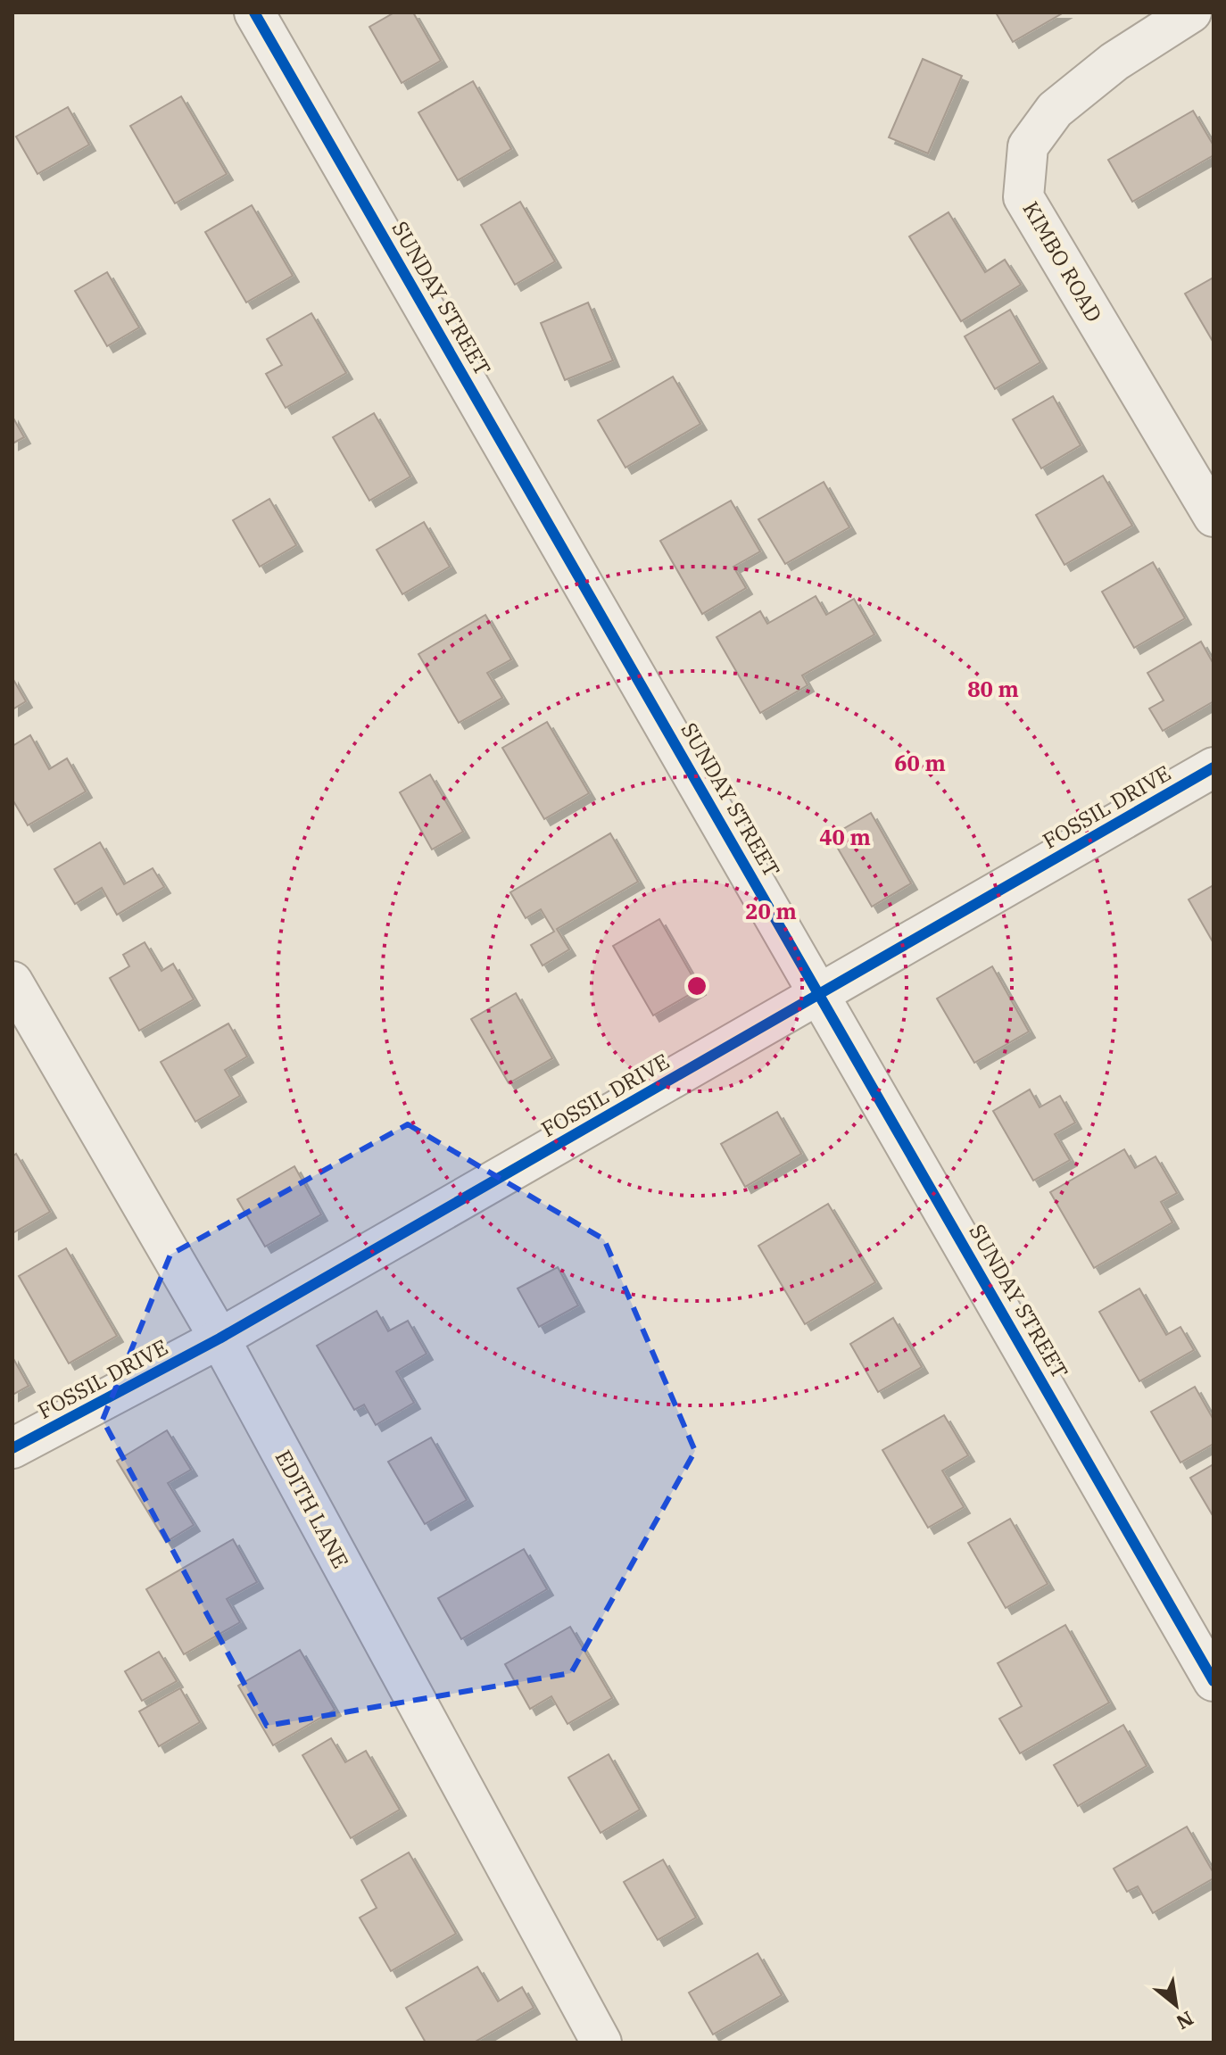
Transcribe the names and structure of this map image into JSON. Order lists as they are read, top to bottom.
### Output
{
  "streets": {
    "street": [
      "KIMBO ROAD",
      "SUNDAY STREET",
      "FOSSIL DRIVE",
      "EDITH LANE"
    ]
  },
  "crossings": [
    ["SUNDAY STREET", "FOSSIL DRIVE"],
    ["FOSSIL DRIVE", "EDITH LANE"]
  ],
  "north": "bottom right",
  "rings": [
    "80 m",
    "60 m",
    "40 m",
    "20 m"
  ]
}
